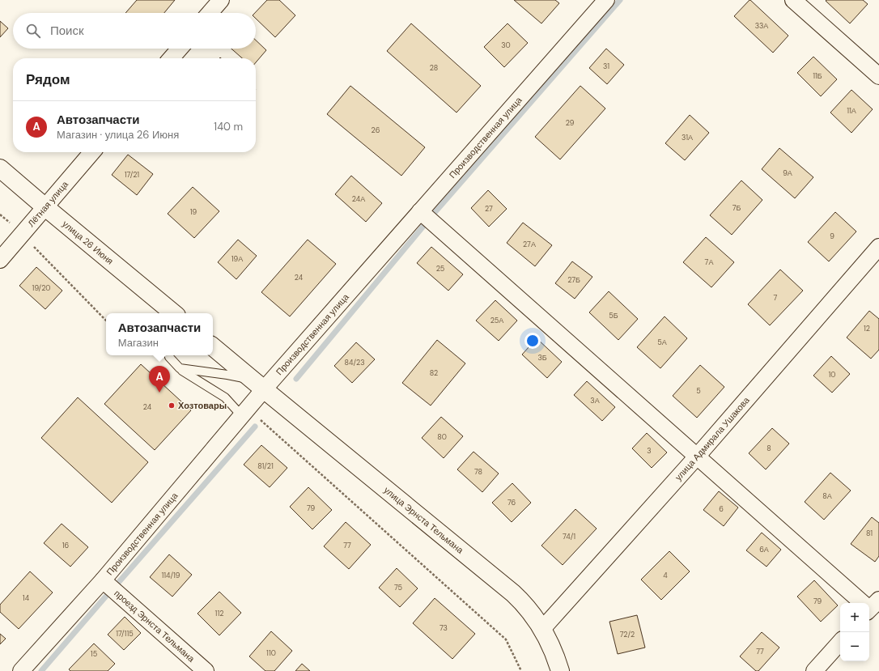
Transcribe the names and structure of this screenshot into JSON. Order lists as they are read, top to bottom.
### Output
{
  "streets": {
    "main road": ["улица 26 Июня", "улица Эрнста Тельмана"],
    "street": [
      "Производственная улица",
      "Лётная улица",
      "улица Адмирала Ушакова",
      "проезд Эрнста Тельмана"
    ]
  },
  "crossings": [
    ["Производственная улица", "улица Эрнста Тельмана"],
    ["Производственная улица", "проезд Эрнста Тельмана"],
    ["Лётная улица", "улица 26 Июня"],
    ["улица Адмирала Ушакова", "улица Эрнста Тельмана"]
  ],
  "places": ["Хозтовары"],
  "house_numbers": [
    "33А",
    "30",
    "31",
    "28",
    "11Б",
    "11А",
    "29",
    "26",
    "31А",
    "9А",
    "17/21",
    "24А",
    "7Б",
    "27",
    "19",
    "9",
    "27А",
    "19А",
    "7А",
    "25",
    "24",
    "27Б",
    "19/20",
    "7",
    "5Б",
    "25А",
    "12",
    "5А",
    "3Б",
    "84/23",
    "82",
    "10",
    "5",
    "3А",
    "24",
    "80",
    "8",
    "3",
    "81/21",
    "78",
    "8А",
    "76",
    "79",
    "6",
    "81",
    "74/1",
    "16",
    "77",
    "6А",
    "114/19",
    "4",
    "75",
    "14",
    "79",
    "112",
    "73",
    "17/115",
    "72/2",
    "77",
    "110",
    "15"
  ],
  "page": {
    "search": "Поиск",
    "heading": "Рядом",
    "list": [
      {
        "mark": "A",
        "name": "Автозапчасти",
        "note": "Магазин · улица 26 Июня",
        "value": "140 m"
      }
    ],
    "popup": ["Автозапчасти", "Магазин"],
    "pins": "A",
    "map_buttons": ["+", "−"]
  }
}
